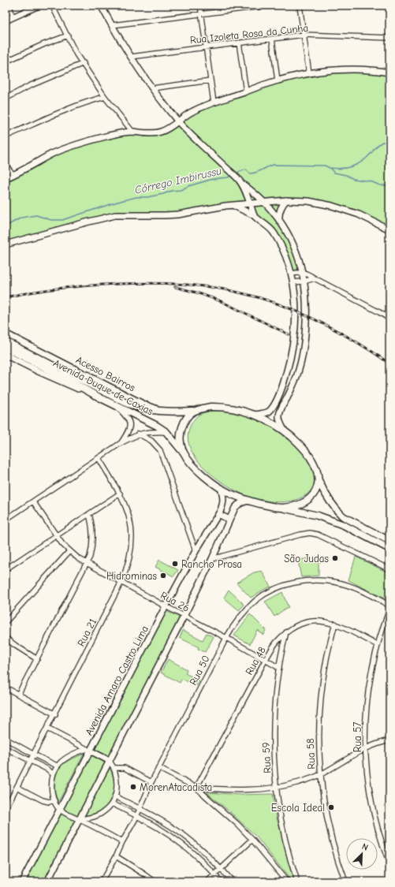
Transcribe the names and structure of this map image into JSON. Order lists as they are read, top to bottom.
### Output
{
  "streets": {
    "main road": ["Avenida Duque de Caxias"],
    "street": [
      "Rua Izoleta Rosa da Cunha",
      "Acesso Bairros",
      "Rua 26",
      "Rua 21",
      "Rua 48",
      "Rua 50",
      "Avenida Amaro Castro Lima",
      "Rua 57",
      "Rua 58",
      "Rua 59"
    ]
  },
  "crossings": [
    ["Acesso Bairros", "Avenida Duque de Caxias"],
    ["Avenida Duque de Caxias", "Avenida Amaro Castro Lima"],
    ["Rua 26", "Rua 21"],
    ["Rua 26", "Rua 48"],
    ["Rua 26", "Rua 50"],
    ["Rua 26", "Avenida Amaro Castro Lima"],
    ["Rua 26", "Rua 59"],
    ["Rua 48", "Rua 57"],
    ["Rua 48", "Rua 58"],
    ["Rua 48", "Rua 59"]
  ],
  "water": ["Córrego Imbirussu"],
  "places": [
    "São Judas",
    "Rancho Prosa",
    "Hidrominas",
    "MorenAtacadista",
    "Escola Ideal"
  ],
  "north": "top right"
}
